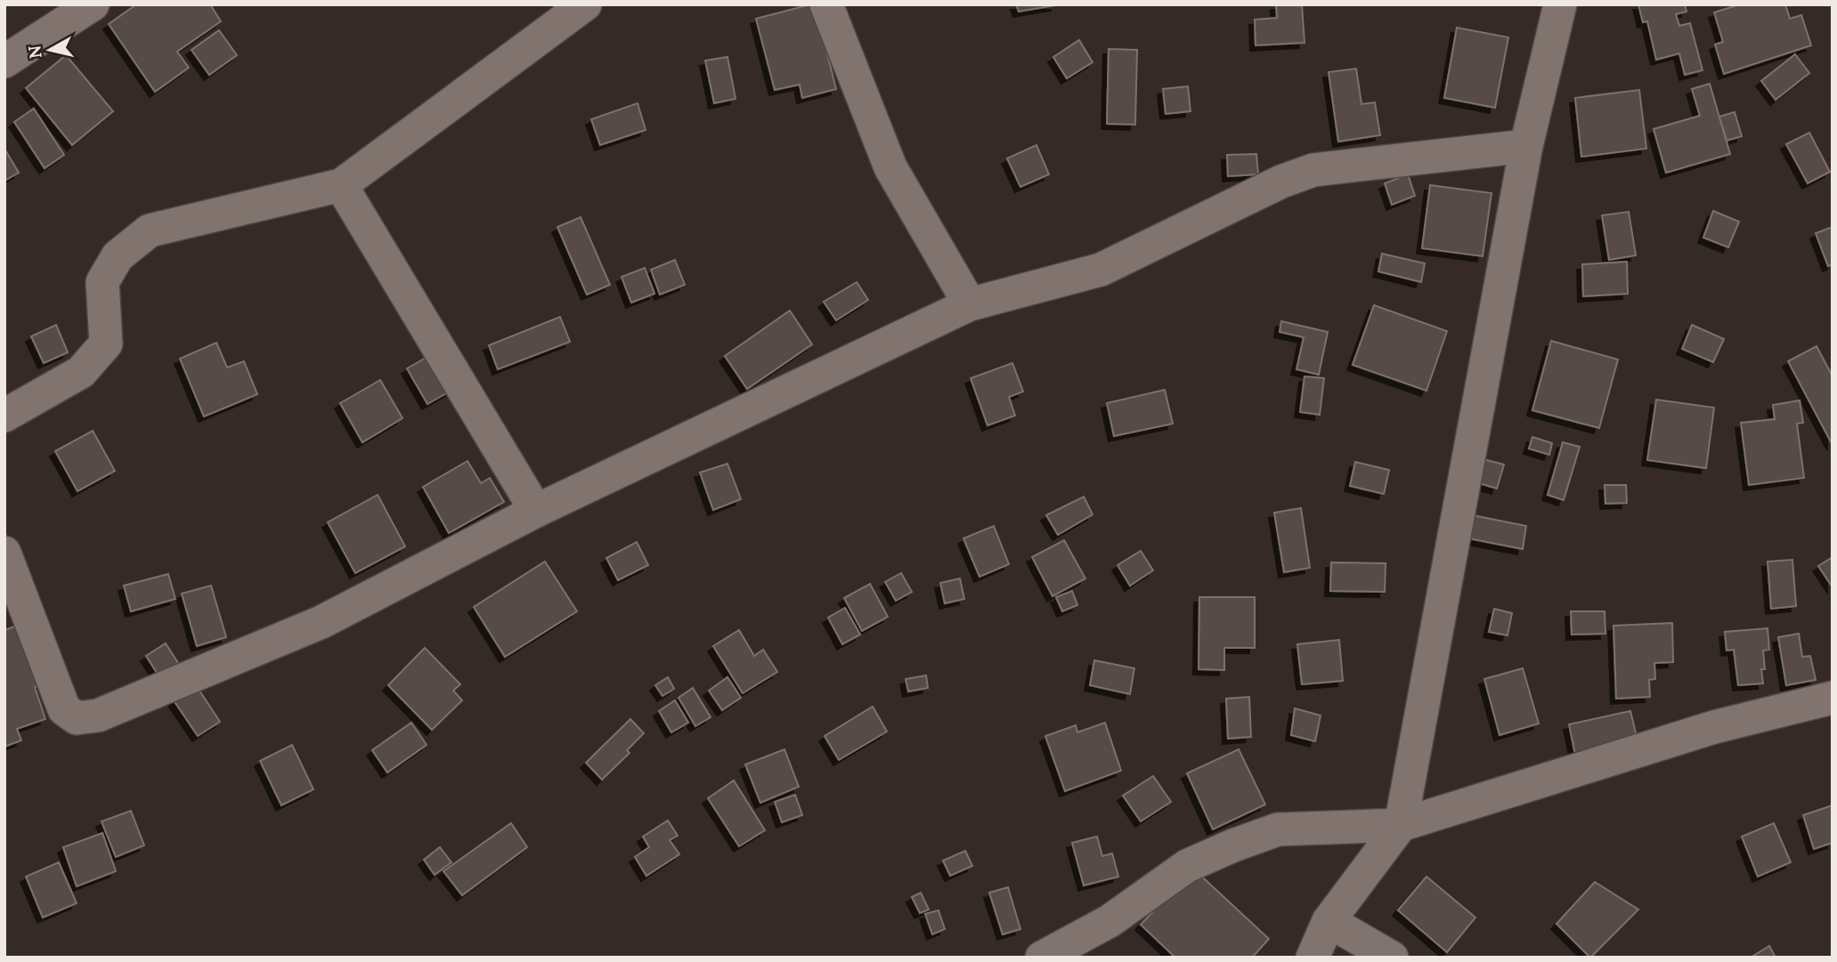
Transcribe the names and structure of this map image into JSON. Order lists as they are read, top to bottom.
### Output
{
  "north": "left"
}
